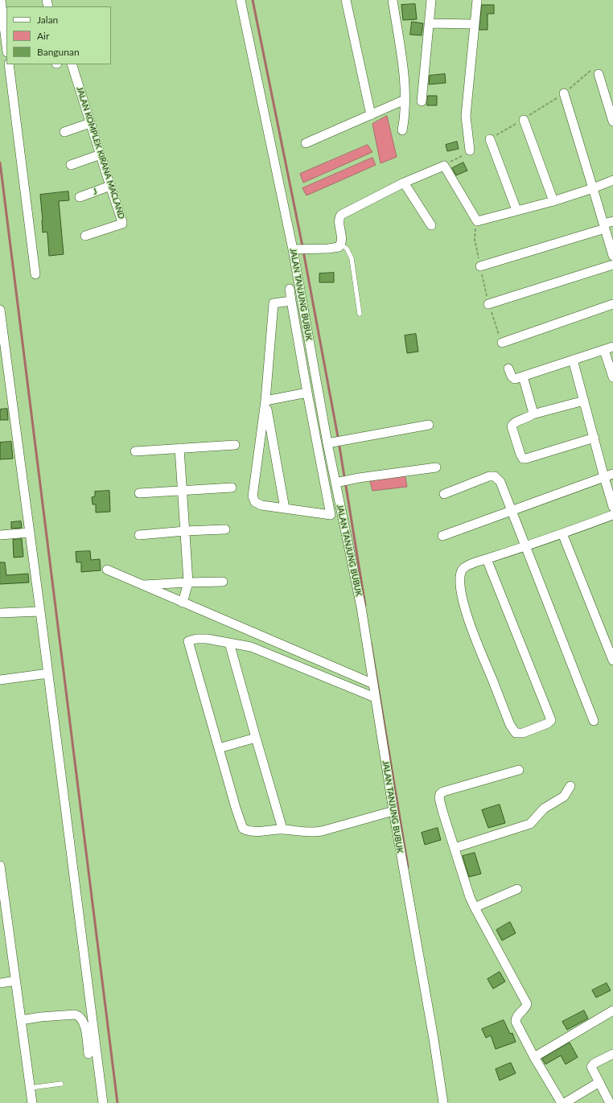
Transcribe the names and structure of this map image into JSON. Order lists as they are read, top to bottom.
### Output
{
  "streets": {
    "street": ["JALAN KOMPLEK KIRANA MACLAND", "J", "JALAN TANJUNG BUBUK"]
  },
  "crossings": [
    ["JALAN KOMPLEK KIRANA MACLAND", "J"]
  ],
  "legend": ["Jalan", "Air", "Bangunan"]
}
